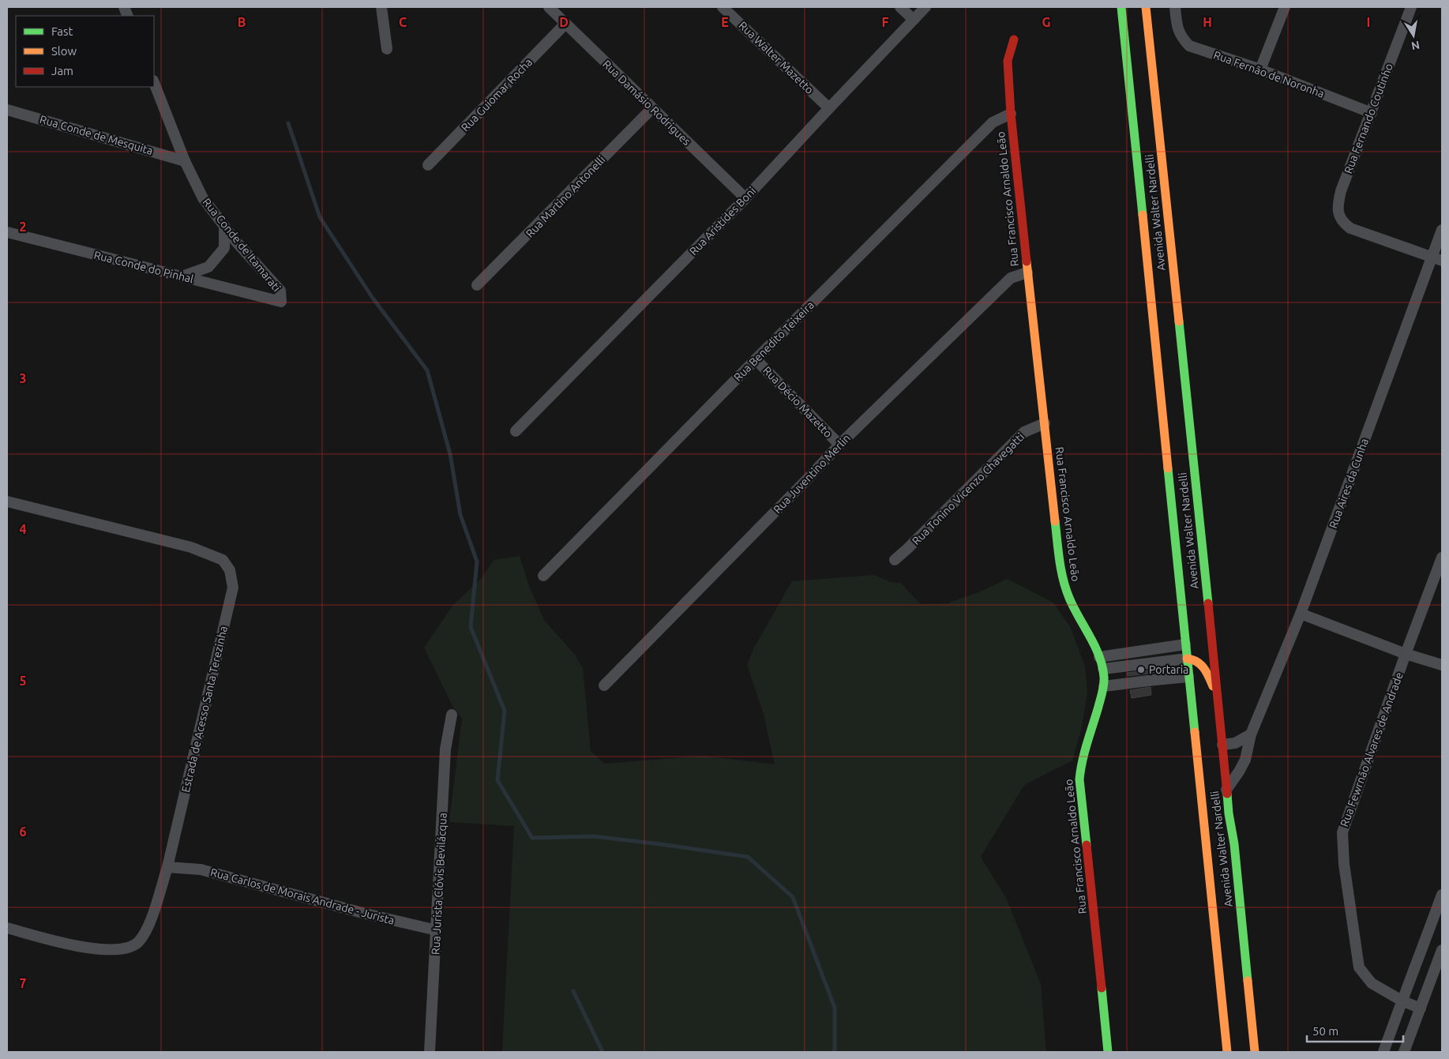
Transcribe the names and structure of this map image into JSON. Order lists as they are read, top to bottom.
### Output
{
  "streets": {
    "street": [
      "Rua Walter Mazetto",
      "Rua Fernão de Noronha",
      "Rua Guiomar Rocha",
      "Rua Damásio Rodrigues",
      "Rua Fernando Coutinho",
      "Rua Conde de Mesquita",
      "Rua Martino Antonelli",
      "Rua Francisco Arnaldo Leão",
      "Avenida Walter Nardelli",
      "Rua Aristídes Boni",
      "Rua Conde de Itamarati",
      "Rua Conde do Pinhal",
      "Rua Benedito Teixeira",
      "Rua Décio Mazetto",
      "Rua Juventino Merlin",
      "Rua Aires da Cunha",
      "Rua Tonino Vicenzo Chavegatti",
      "Estrada de Acesso Santa Terezinha",
      "Rua Fewrnão Alvares de Andrade",
      "Rua Jurista Clóvis Bevilácqua",
      "Rua Carlos de Morais Andrade - Jurista"
    ]
  },
  "crossings": [
    ["Rua Walter Mazetto", "Rua Aristídes Boni"],
    ["Rua Fernão de Noronha", "Rua Fernando Coutinho"],
    ["Rua Guiomar Rocha", "Rua Damásio Rodrigues"],
    ["Rua Damásio Rodrigues", "Rua Martino Antonelli"],
    ["Rua Damásio Rodrigues", "Rua Aristídes Boni"],
    ["Rua Fernando Coutinho", "Rua Aires da Cunha"],
    ["Rua Conde de Mesquita", "Rua Conde de Itamarati"],
    ["Rua Francisco Arnaldo Leão", "Rua Benedito Teixeira"],
    ["Rua Francisco Arnaldo Leão", "Rua Juventino Merlin"],
    ["Rua Francisco Arnaldo Leão", "Rua Tonino Vicenzo Chavegatti"],
    ["Avenida Walter Nardelli", "Rua Aires da Cunha"],
    ["Rua Conde de Itamarati", "Rua Conde do Pinhal"],
    ["Rua Benedito Teixeira", "Rua Décio Mazetto"],
    ["Rua Décio Mazetto", "Rua Juventino Merlin"],
    ["Estrada de Acesso Santa Terezinha", "Rua Carlos de Morais Andrade - Jurista"],
    ["Rua Jurista Clóvis Bevilácqua", "Rua Carlos de Morais Andrade - Jurista"]
  ],
  "places": ["Portaria"],
  "legend": ["Fast", "Slow", "Jam"],
  "scale_bar": "50 m",
  "north": "bottom",
  "grid": {
    "columns": [
      "B",
      "C",
      "D",
      "E",
      "F",
      "G",
      "H",
      "I"
    ],
    "rows": [
      "2",
      "3",
      "4",
      "5",
      "6",
      "7"
    ]
  }
}
